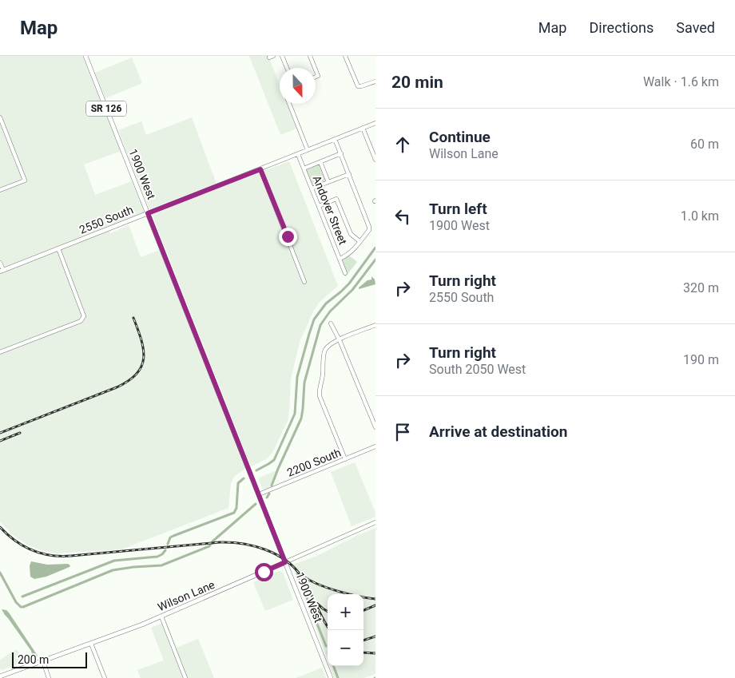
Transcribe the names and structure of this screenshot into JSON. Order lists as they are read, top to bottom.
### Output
{
  "streets": {
    "main road": [
      "SR 126",
      "1900 West",
      "2550 South",
      "Wilson Lane"
    ],
    "street": ["Andover Street", "2200 South"]
  },
  "crossings": [
    ["1900 West", "2550 South"],
    ["1900 West", "2200 South"],
    ["1900 West", "Wilson Lane"],
    ["Andover Street", "2550 South"]
  ],
  "scale_bar": "200 m",
  "north": "bottom",
  "page": {
    "header": "Map",
    "nav": ["Map", "Directions", "Saved"],
    "heading": ["20 min", "Walk · 1.6 km"],
    "list": [
      ["Continue", "Wilson Lane", "60 m"],
      ["Turn left", "1900 West", "1.0 km"],
      ["Turn right", "2550 South", "320 m"],
      ["Turn right", "South 2050 West", "190 m"],
      "Arrive at destination"
    ],
    "map_buttons": ["+", "−"],
    "scale": "200 m"
  }
}
